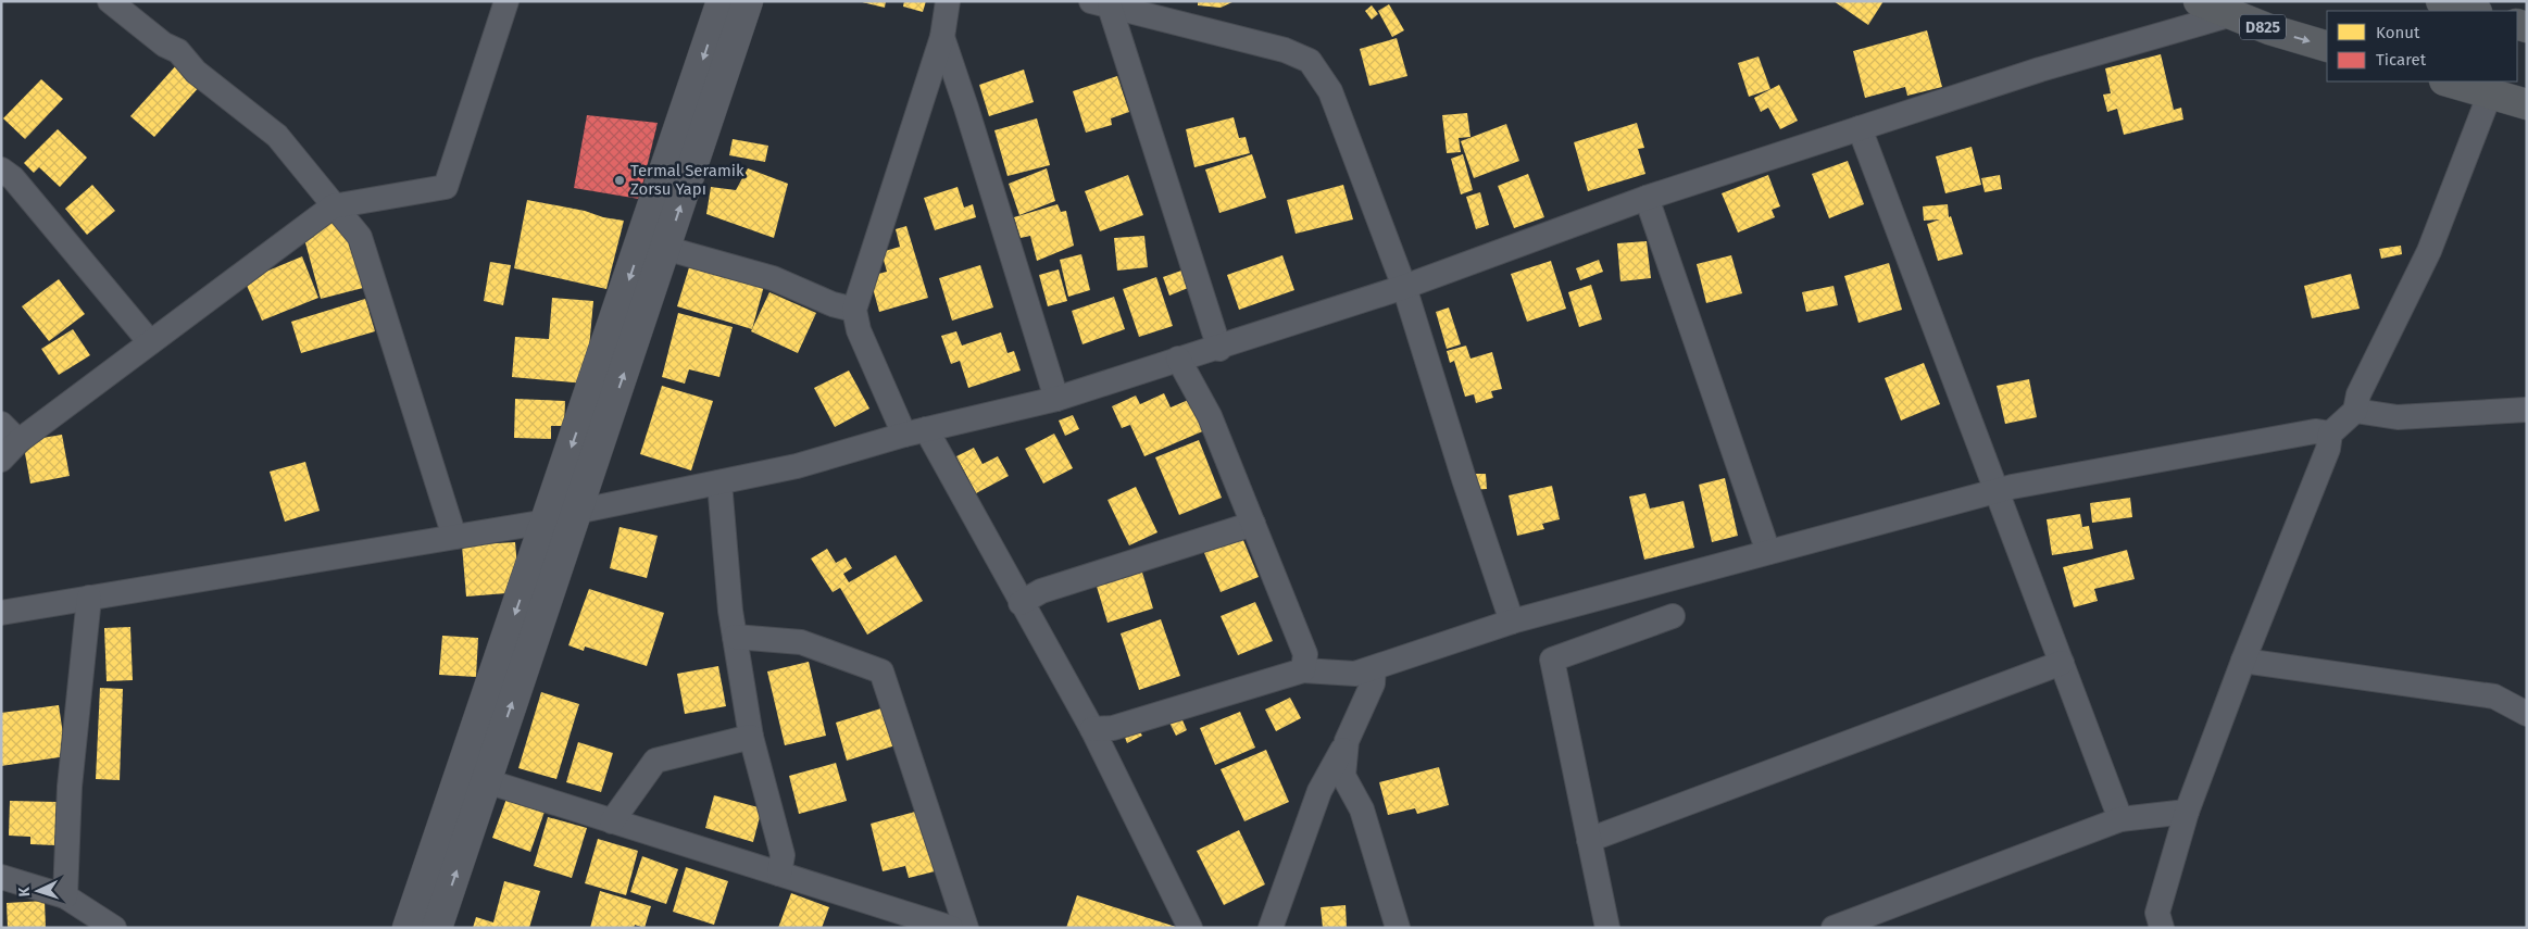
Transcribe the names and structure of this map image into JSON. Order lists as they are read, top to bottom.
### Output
{
  "streets": {
    "highway": ["D825"]
  },
  "places": ["Termal Seramik Zorsu Yapı"],
  "legend": ["Konut", "Ticaret"],
  "north": "left"
}
